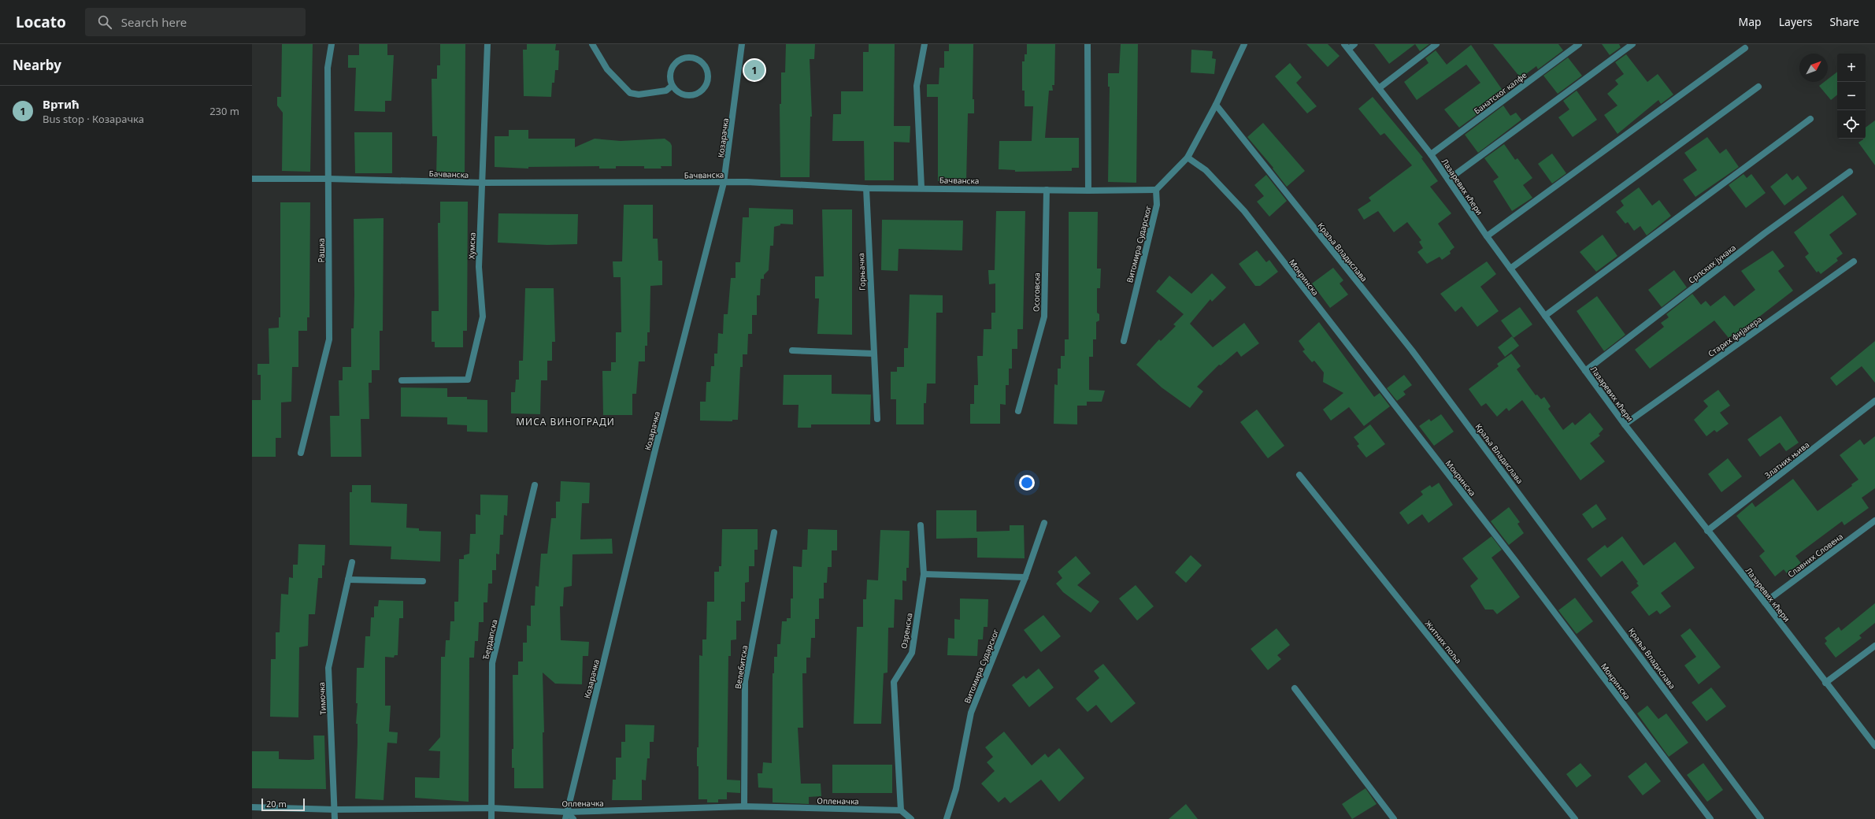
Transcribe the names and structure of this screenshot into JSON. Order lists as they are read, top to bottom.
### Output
{
  "streets": {
    "street": [
      "Банатског калфе",
      "Козарачка",
      "Бачванска",
      "Лазаревих кћери",
      "Витомира Сударског",
      "Хумска",
      "Рашка",
      "Краља Владислава",
      "Српских јунака",
      "Горњачка",
      "Мокринска",
      "Осоговска",
      "Старих фијакера",
      "Златних њива",
      "Славних Словена",
      "Озренска",
      "Ђердапска",
      "Житних поља",
      "Велебитска",
      "Тимочка",
      "Опленачка"
    ]
  },
  "crossings": [
    ["Банатског калфе", "Лазаревих кћери"],
    ["Козарачка", "Бачванска"],
    ["Козарачка", "Опленачка"],
    ["Бачванска", "Витомира Сударског"],
    ["Бачванска", "Хумска"],
    ["Бачванска", "Рашка"],
    ["Бачванска", "Горњачка"],
    ["Бачванска", "Осоговска"],
    ["Лазаревих кћери", "Српских јунака"],
    ["Лазаревих кћери", "Старих фијакера"],
    ["Лазаревих кћери", "Златних њива"],
    ["Лазаревих кћери", "Славних Словена"],
    ["Озренска", "Опленачка"],
    ["Ђердапска", "Опленачка"],
    ["Велебитска", "Опленачка"],
    ["Тимочка", "Опленачка"]
  ],
  "districts": ["МИСА ВИНОГРАДИ"],
  "scale_bar": "20 m",
  "north": "top right",
  "page": {
    "header": "Locato",
    "search": "Search here",
    "nav": ["Map", "Layers", "Share"],
    "heading": "Nearby",
    "map_buttons": ["+", "−"],
    "pins": "1",
    "list": [
      {
        "mark": "1",
        "name": "Вртић",
        "note": "Bus stop · Козарачка",
        "value": "230 m"
      }
    ],
    "scale": "20 m"
  }
}
